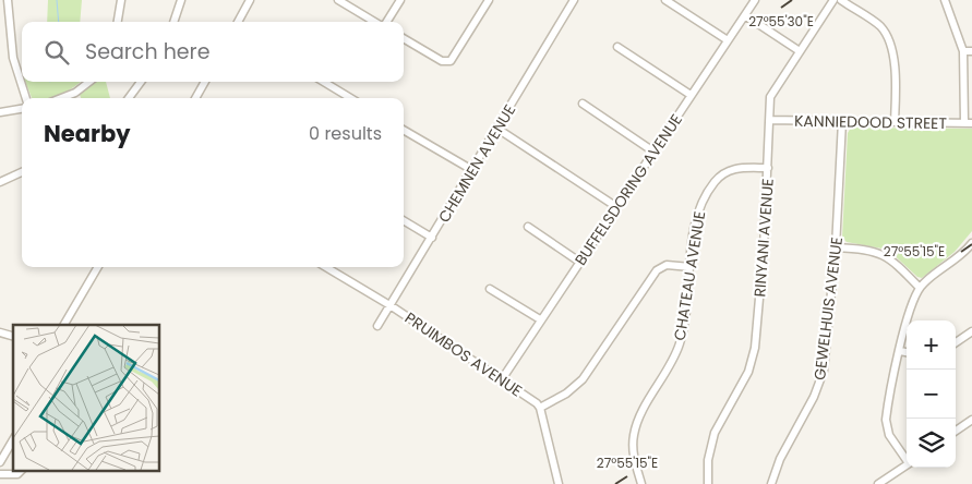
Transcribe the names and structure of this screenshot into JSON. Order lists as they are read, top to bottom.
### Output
{
  "streets": {
    "street": [
      "KANNIEDOOD STREET",
      "CHEMNEN AVENUE",
      "BUFFELSDORING AVENUE",
      "RINYANI AVENUE",
      "CHATEAU AVENUE",
      "GEWELHUIS AVENUE",
      "PRUIMBOS AVENUE"
    ]
  },
  "crossings": [
    ["KANNIEDOOD STREET", "RINYANI AVENUE"],
    ["KANNIEDOOD STREET", "GEWELHUIS AVENUE"],
    ["CHEMNEN AVENUE", "PRUIMBOS AVENUE"],
    ["BUFFELSDORING AVENUE", "PRUIMBOS AVENUE"],
    ["RINYANI AVENUE", "CHATEAU AVENUE"]
  ],
  "page": {
    "search": "Search here",
    "heading": ["Nearby", "0 results"],
    "map_buttons": ["+", "−"]
  },
  "coordinates": ["27°55'30\"E", "27°55'15\"E"]
}
